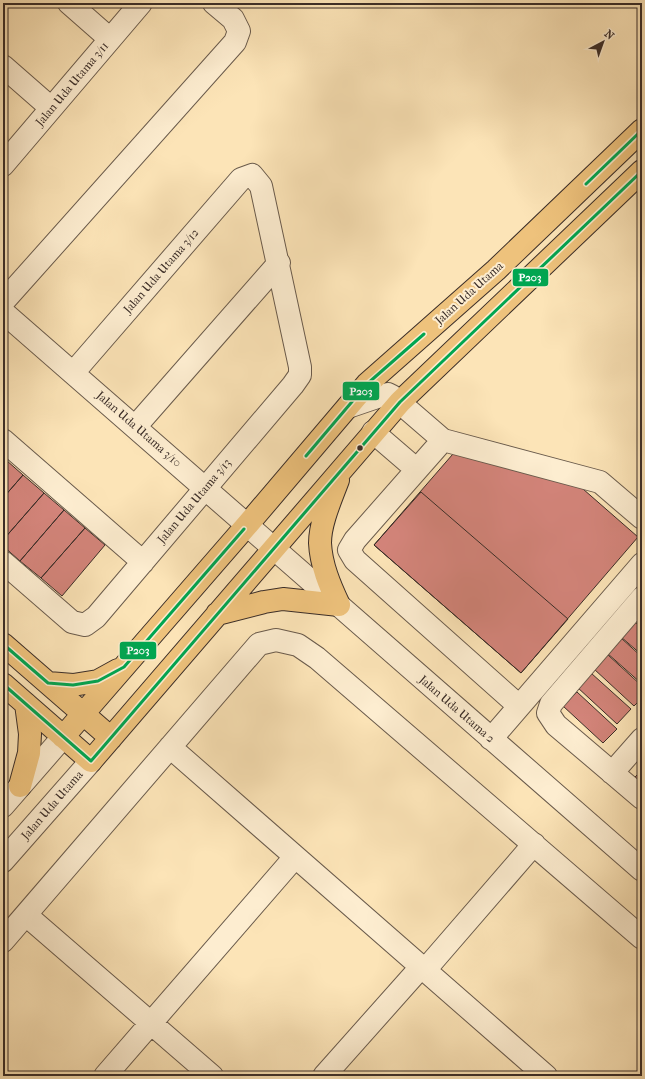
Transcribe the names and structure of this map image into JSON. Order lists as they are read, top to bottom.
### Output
{
  "streets": {
    "main road": ["Jalan Uda Utama"],
    "street": [
      "Jalan Uda Utama 3/11",
      "Jalan Uda Utama 3/12",
      "Jalan Uda Utama 3/10",
      "Jalan Uda Utama 3/13",
      "Jalan Uda Utama 2"
    ]
  },
  "crossings": [
    ["Jalan Uda Utama 3/12", "Jalan Uda Utama 3/10"],
    ["Jalan Uda Utama 3/12", "Jalan Uda Utama 3/13"],
    ["Jalan Uda Utama", "Jalan Uda Utama 3/10"],
    ["Jalan Uda Utama", "Jalan Uda Utama 2"],
    ["Jalan Uda Utama 3/10", "Jalan Uda Utama 3/13"],
    ["Jalan Uda Utama 3/10", "Jalan Uda Utama 2"]
  ],
  "lines": ["transit line P203"],
  "north": "top right"
}
